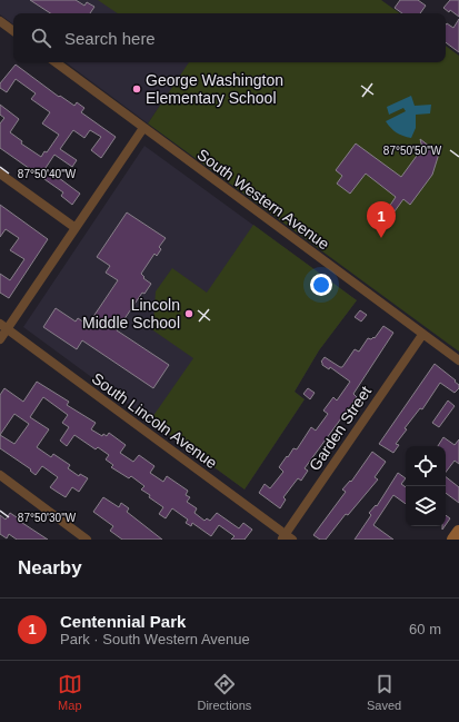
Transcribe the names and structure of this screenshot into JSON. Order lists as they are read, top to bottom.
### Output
{
  "streets": {
    "street": ["South Western Avenue", "South Lincoln Avenue", "Garden Street"]
  },
  "crossings": [
    ["South Western Avenue", "Garden Street"],
    ["South Lincoln Avenue", "Garden Street"]
  ],
  "places": ["George Washington Elementary School", "Lincoln Middle School"],
  "page": {
    "search": "Search here",
    "pins": "1",
    "heading": "Nearby",
    "list": [
      {
        "mark": "1",
        "name": "Centennial Park",
        "note": "Park · South Western Avenue",
        "value": "60 m"
      }
    ],
    "nav": ["Map", "Directions", "Saved"]
  },
  "coordinates": ["87°50'50\"W", "87°50'40\"W", "87°50'30\"W"]
}
